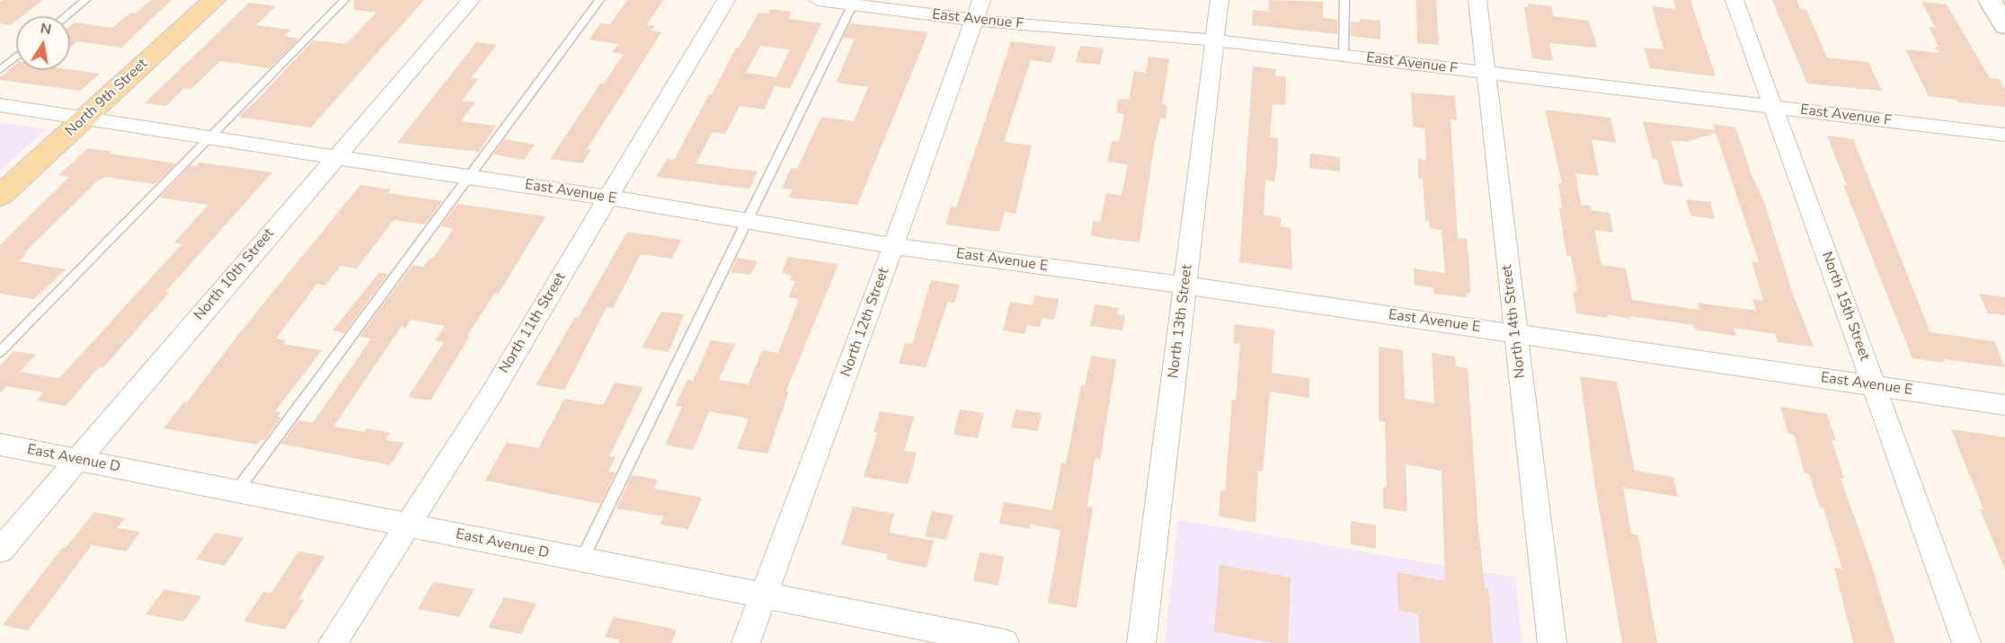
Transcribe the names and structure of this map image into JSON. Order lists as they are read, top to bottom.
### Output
{
  "streets": {
    "main road": ["North 9th Street"],
    "street": [
      "East Avenue F",
      "East Avenue E",
      "North 10th Street",
      "North 15th Street",
      "North 13th Street",
      "North 14th Street",
      "North 12th Street",
      "North 11th Street",
      "East Avenue D"
    ]
  },
  "crossings": [
    ["East Avenue F", "North 15th Street"],
    ["East Avenue F", "North 13th Street"],
    ["East Avenue F", "North 14th Street"],
    ["East Avenue F", "North 12th Street"],
    ["North 9th Street", "East Avenue E"],
    ["East Avenue E", "North 10th Street"],
    ["East Avenue E", "North 15th Street"],
    ["East Avenue E", "North 13th Street"],
    ["East Avenue E", "North 14th Street"],
    ["East Avenue E", "North 12th Street"],
    ["East Avenue E", "North 11th Street"],
    ["North 10th Street", "East Avenue D"],
    ["North 12th Street", "East Avenue D"],
    ["North 11th Street", "East Avenue D"]
  ],
  "north": "top"
}
